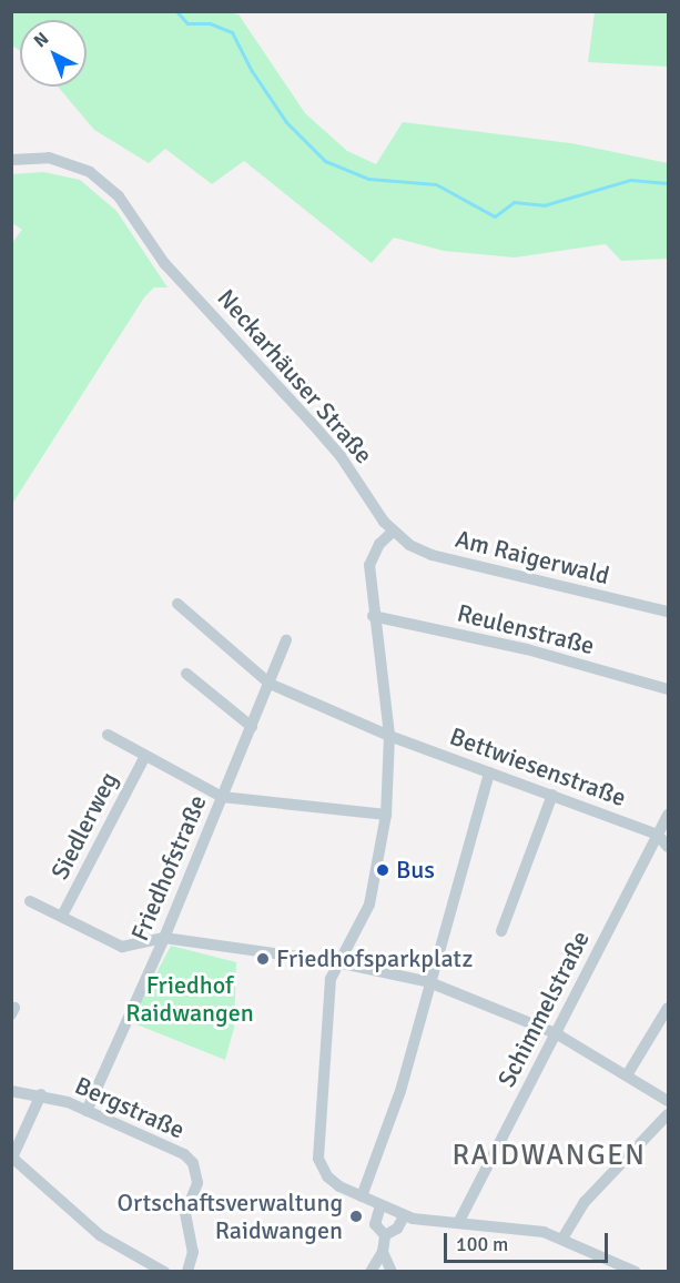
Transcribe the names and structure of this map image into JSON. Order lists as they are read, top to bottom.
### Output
{
  "streets": {
    "street": [
      "Neckarhäuser Straße",
      "Am Raigerwald",
      "Reulenstraße",
      "Bettwiesenstraße",
      "Siedlerweg",
      "Friedhofstraße",
      "Schimmelstraße",
      "Bergstraße"
    ]
  },
  "crossings": [
    ["Neckarhäuser Straße", "Am Raigerwald"],
    ["Bettwiesenstraße", "Friedhofstraße"],
    ["Bettwiesenstraße", "Schimmelstraße"],
    ["Friedhofstraße", "Bergstraße"]
  ],
  "districts": ["RAIDWANGEN"],
  "parks": ["Friedhof Raidwangen"],
  "places": ["Bus", "Friedhofsparkplatz", "Ortschaftsverwaltung Raidwangen"],
  "scale_bar": "100 m",
  "north": "top left"
}
